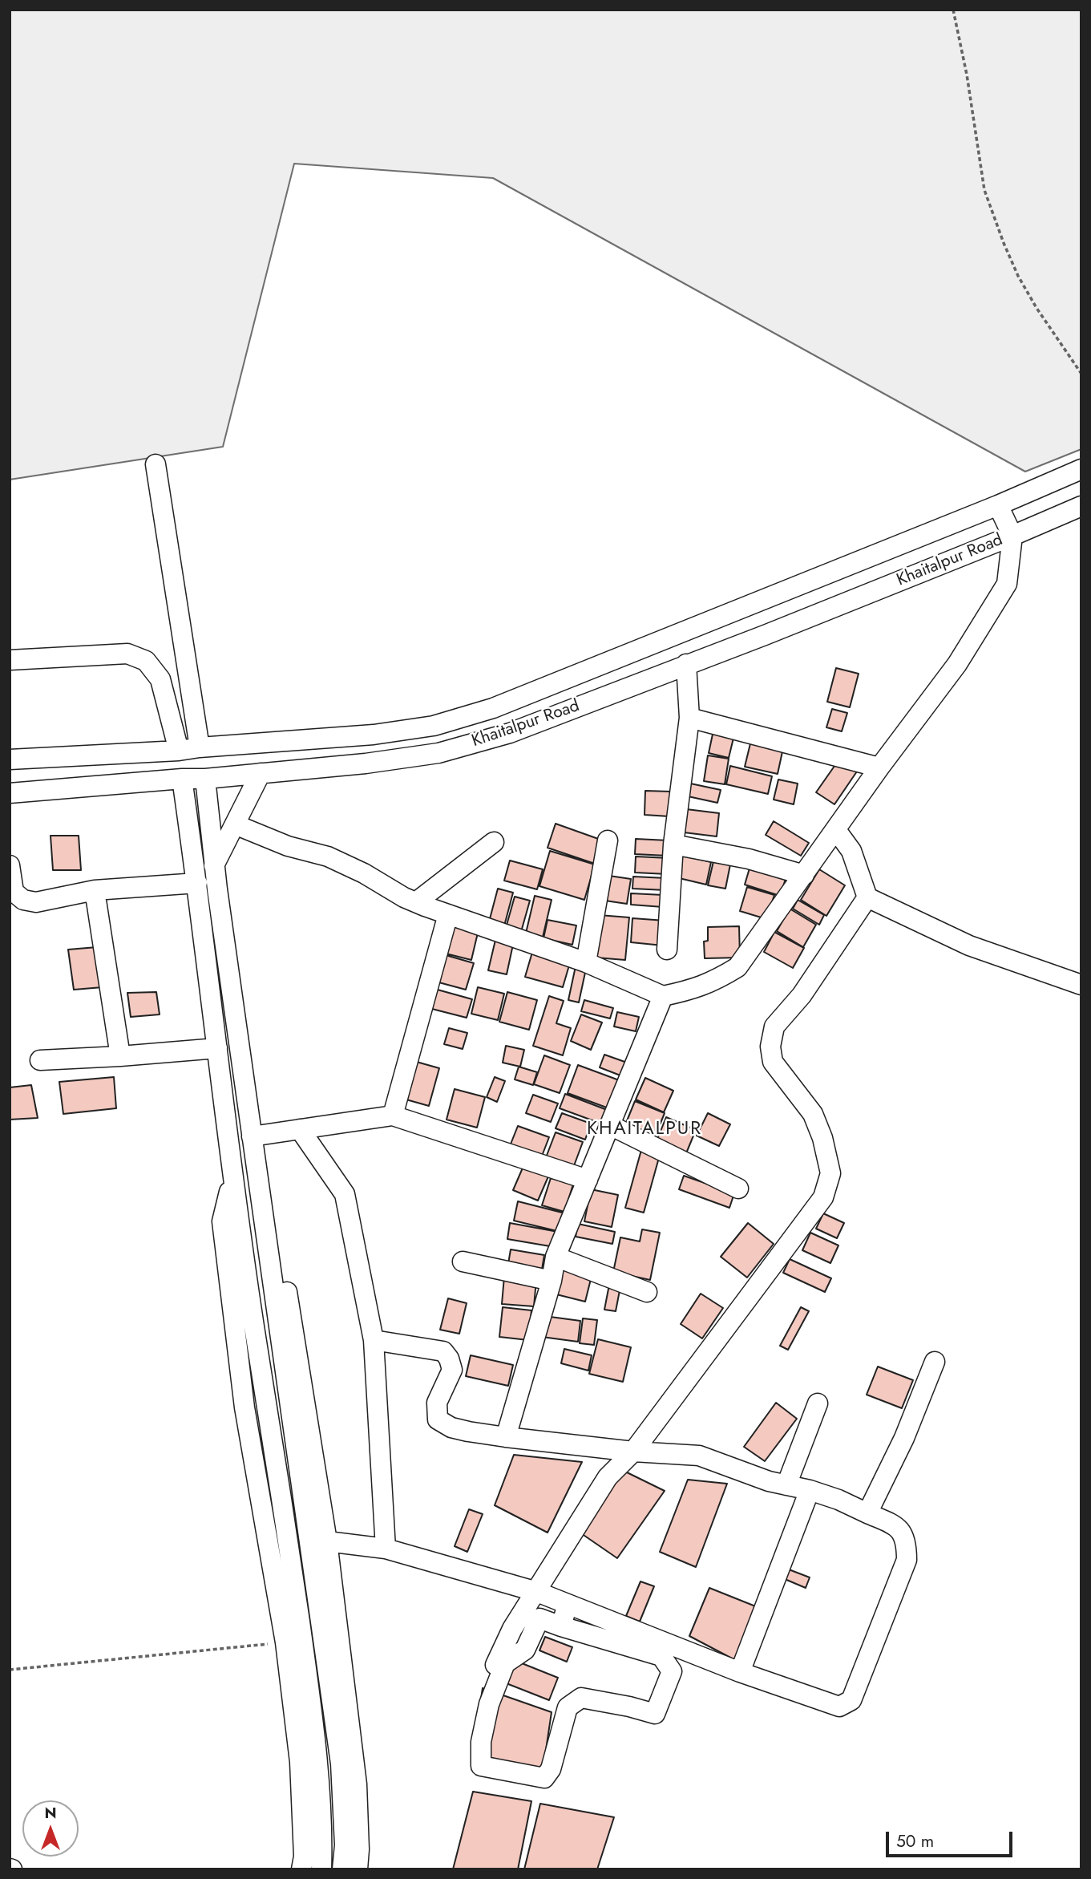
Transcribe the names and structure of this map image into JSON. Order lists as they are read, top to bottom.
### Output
{
  "streets": {
    "street": ["Khaitalpur Road"]
  },
  "districts": ["KHAITALPUR"],
  "scale_bar": "50 m",
  "north": "top"
}
